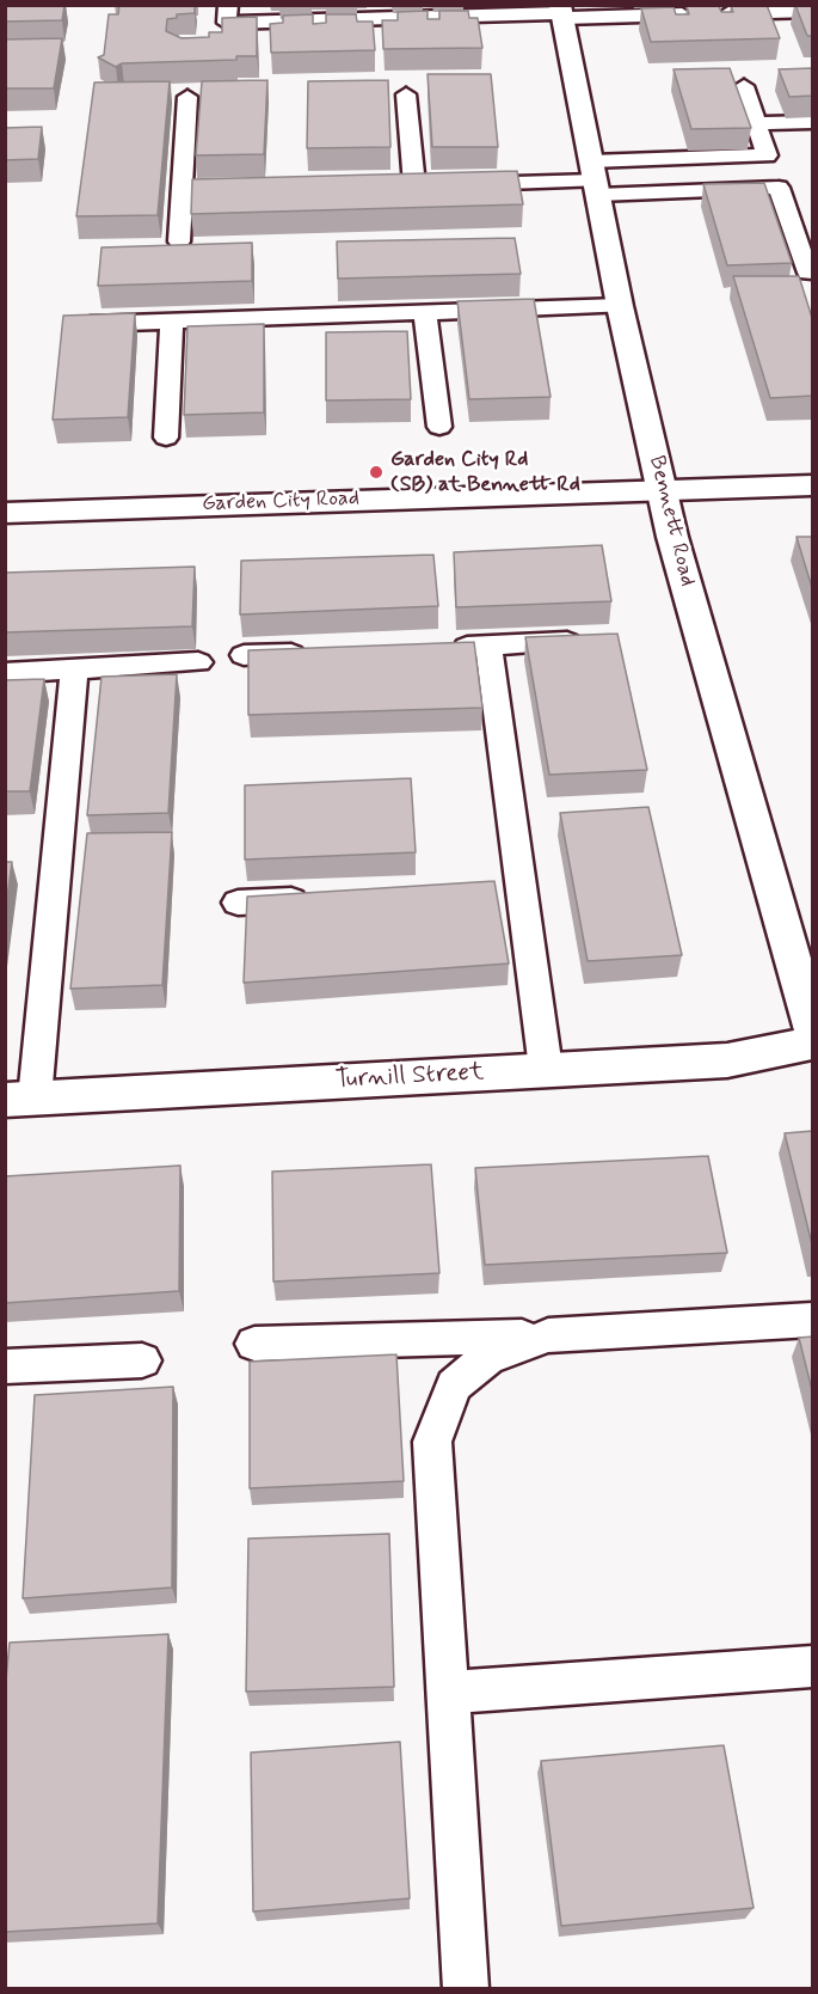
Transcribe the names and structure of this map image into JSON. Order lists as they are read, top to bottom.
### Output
{
  "streets": {
    "street": ["Garden City Road", "Bennett Road", "Turnill Street"]
  },
  "crossings": [
    ["Garden City Road", "Bennett Road"]
  ],
  "places": ["Garden City Rd (SB) at Bennett Rd"]
}
